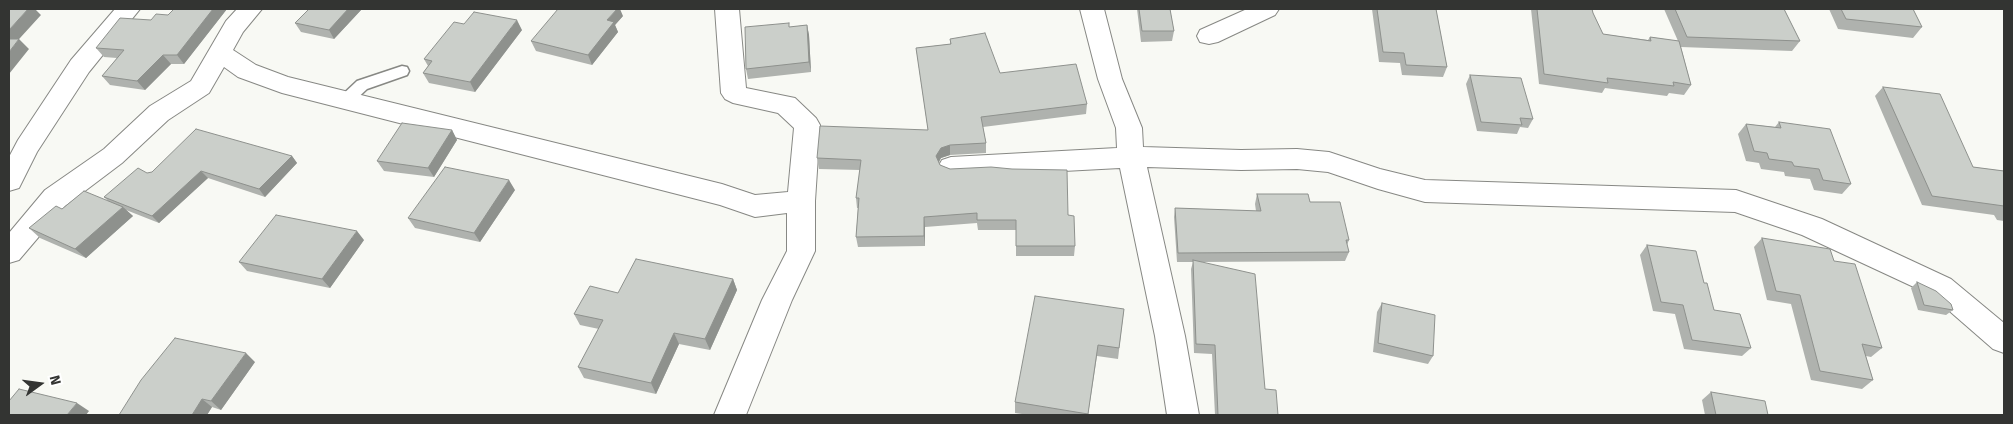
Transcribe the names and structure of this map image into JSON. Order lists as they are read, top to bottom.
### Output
{
  "north": "right"
}
